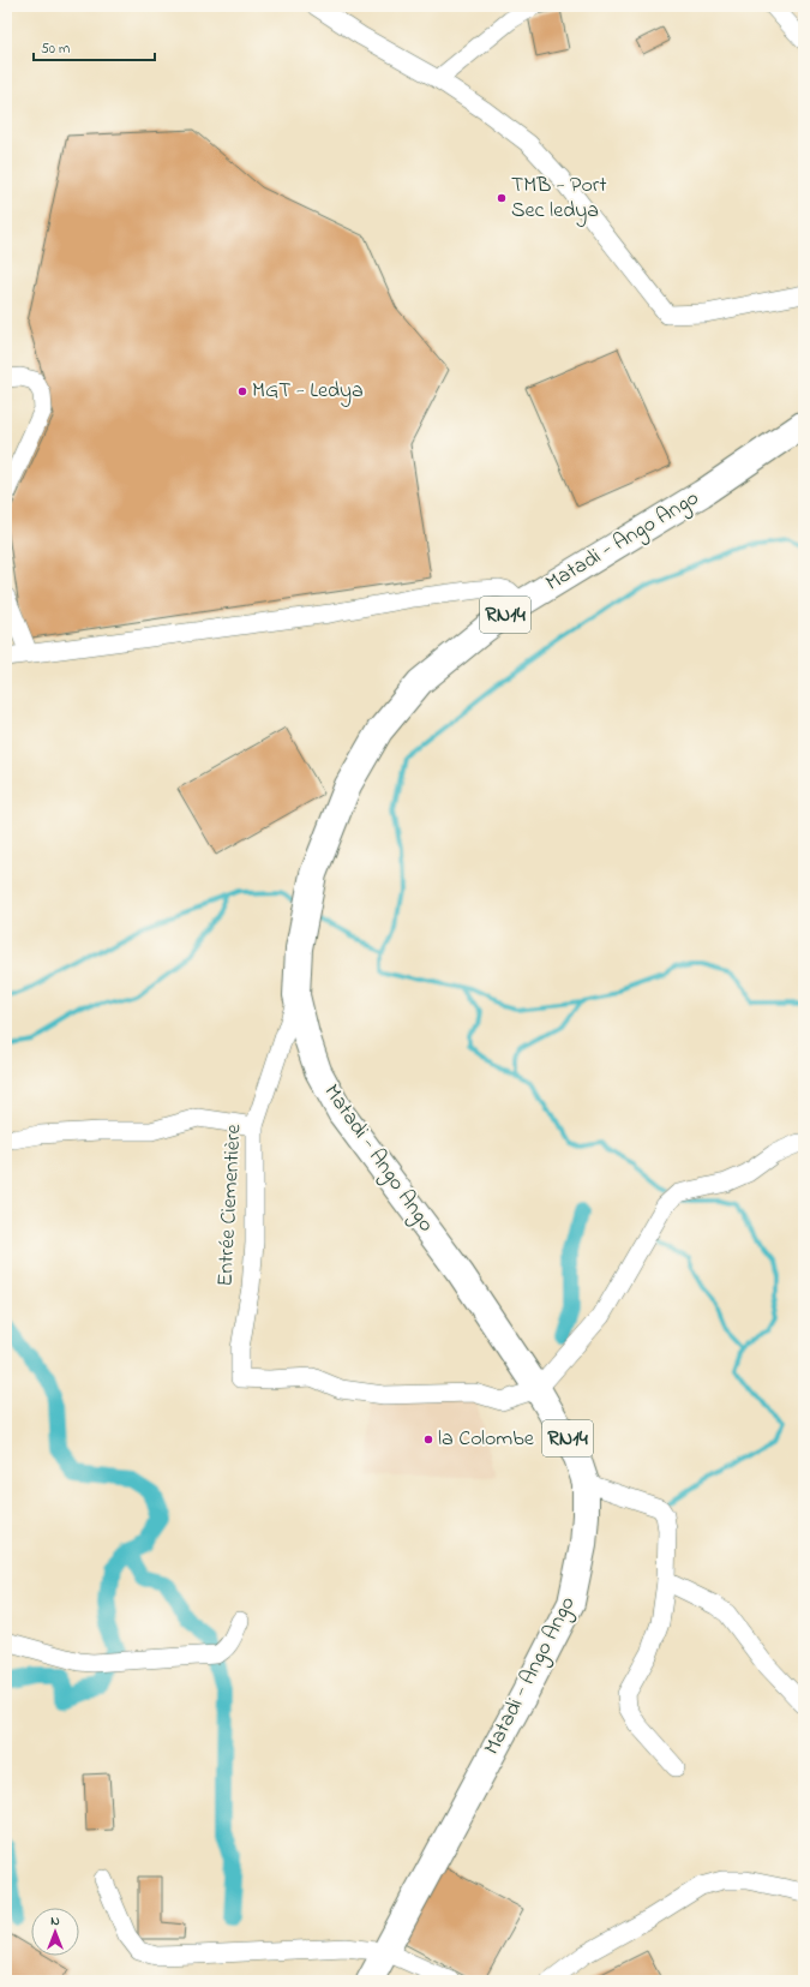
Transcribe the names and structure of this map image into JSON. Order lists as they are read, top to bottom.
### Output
{
  "streets": {
    "highway": ["Matadi - Ango Ango", "RN14"],
    "street": ["Entrée Ciementière"]
  },
  "crossings": [
    ["Matadi - Ango Ango", "Entrée Ciementière"]
  ],
  "places": ["TMB - Port Sec ledya", "MGT - Ledya", "la Colombe"],
  "scale_bar": "50 m",
  "north": "top"
}
